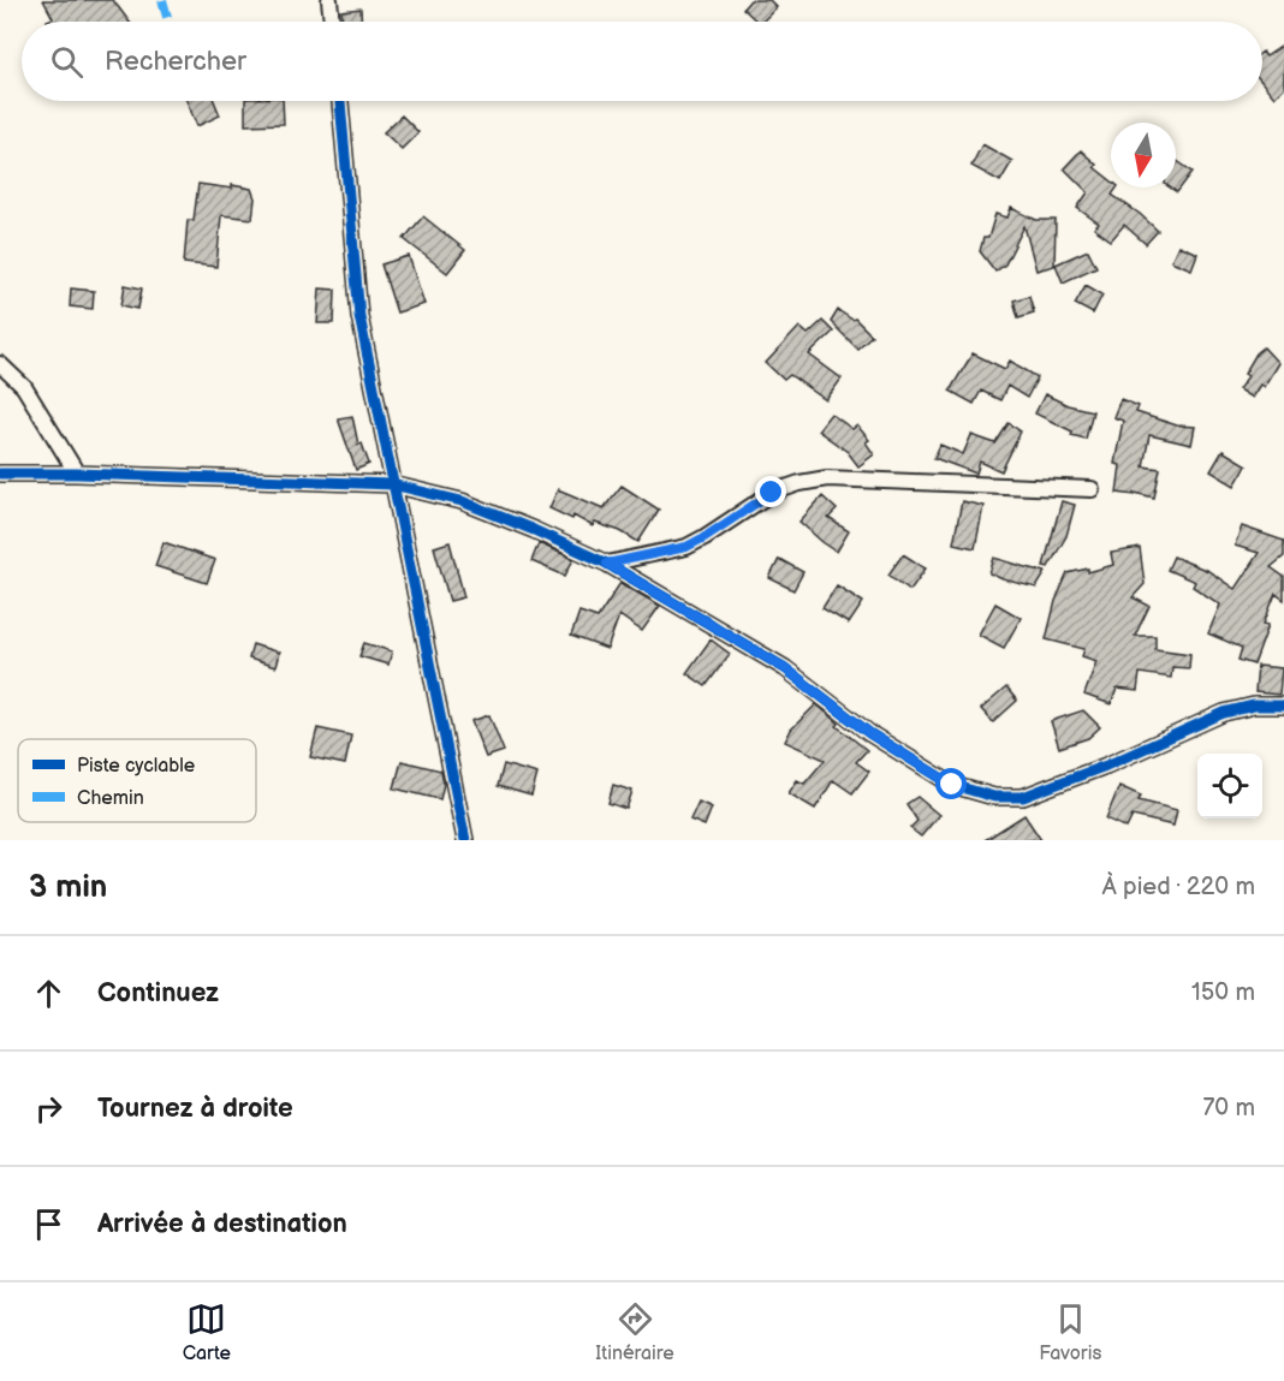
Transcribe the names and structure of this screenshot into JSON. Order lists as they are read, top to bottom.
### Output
{
  "legend": ["Piste cyclable", "Chemin"],
  "north": "bottom",
  "page": {
    "search": "Rechercher",
    "heading": ["3 min", "À pied · 220 m"],
    "list": [
      ["Continuez", "150 m"],
      ["Tournez à droite", "70 m"],
      "Arrivée à destination"
    ],
    "nav": ["Carte", "Itinéraire", "Favoris"]
  }
}
